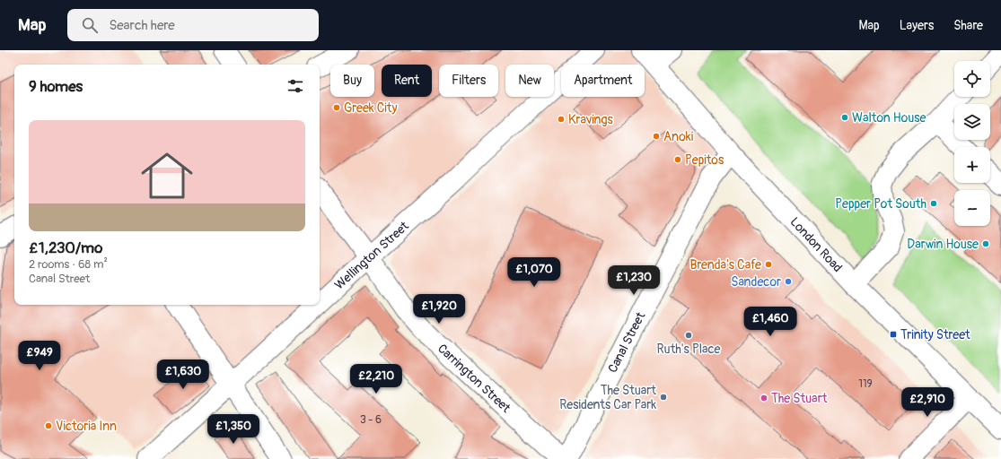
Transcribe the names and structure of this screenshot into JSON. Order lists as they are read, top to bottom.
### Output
{
  "streets": {
    "street": [
      "London Road",
      "Wellington Street",
      "Canal Street",
      "Carrington Street"
    ]
  },
  "crossings": [
    ["London Road", "Canal Street"],
    ["Wellington Street", "Carrington Street"]
  ],
  "places": {
    "other": [
      "Greek City",
      "Walton House",
      "Kravings",
      "Anoki",
      "Pepitos",
      "Pepper Pot South",
      "Darwin House",
      "Brenda's Cafe",
      "Sandecor",
      "Ruth's Place",
      "The Stuart Residents Car Park",
      "The Stuart",
      "Victoria Inn"
    ],
    "transit": ["Trinity Street"]
  },
  "house_numbers": ["119", "3 - 6"],
  "page": {
    "header": "Map",
    "search": "Search here",
    "nav": ["Map", "Layers", "Share"],
    "map_buttons": ["+", "−"],
    "chip": [
      "Buy",
      "Rent",
      "Filters",
      "New",
      "Apartment"
    ],
    "heading": "9 homes",
    "list": [
      {
        "name": "£1,230/mo",
        "note": "2 rooms · 68 m² · Canal Street"
      }
    ],
    "price": [
      "£1,070",
      "£1,230",
      "£1,920",
      "£1,460",
      "£949",
      "£1,630",
      "£2,210",
      "£2,910",
      "£1,350"
    ]
  }
}
